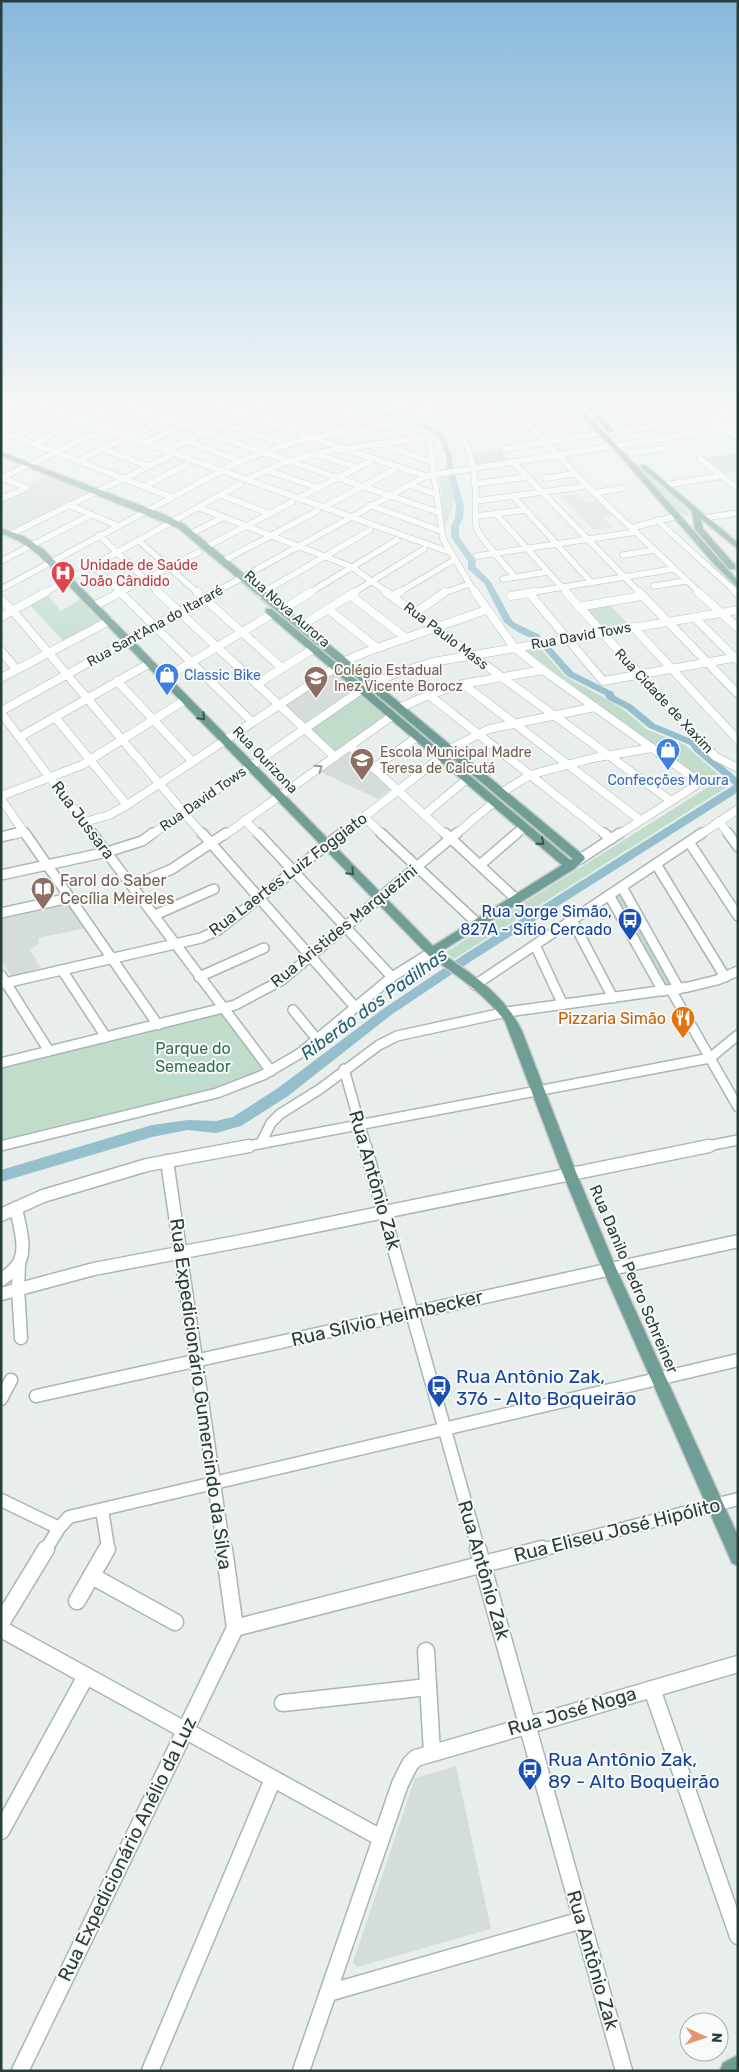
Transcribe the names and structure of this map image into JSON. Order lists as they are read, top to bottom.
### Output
{
  "streets": {
    "main road": ["Rua Nova Aurora", "Rua Ourizona", "Rua Danilo Pedro Schreiner"],
    "street": [
      "Rua Sant'Ana do Itararé",
      "Rua Paulo Mass",
      "Rua David Tows",
      "Rua Cidade de Xaxim",
      "Rua Jussara",
      "Rua Laertes Luiz Foggiato",
      "Rua Aristides Marquezini",
      "Rua Antônio Zak",
      "Rua Sílvio Heimbecker",
      "Rua Expedicionário Gumercindo da Silva",
      "Rua Eliseu José Hipólito",
      "Rua José Noga",
      "Rua Expedicionário Anélio da Luz"
    ]
  },
  "crossings": [
    ["Rua Nova Aurora", "Rua Sant'Ana do Itararé"],
    ["Rua Nova Aurora", "Rua David Tows"],
    ["Rua Nova Aurora", "Rua Laertes Luiz Foggiato"],
    ["Rua Nova Aurora", "Rua Aristides Marquezini"],
    ["Rua Sant'Ana do Itararé", "Rua Paulo Mass"],
    ["Rua Sant'Ana do Itararé", "Rua Ourizona"],
    ["Rua Sant'Ana do Itararé", "Rua Jussara"],
    ["Rua Paulo Mass", "Rua David Tows"],
    ["Rua Paulo Mass", "Rua Laertes Luiz Foggiato"],
    ["Rua David Tows", "Rua Cidade de Xaxim"],
    ["Rua David Tows", "Rua Ourizona"],
    ["Rua David Tows", "Rua Jussara"],
    ["Rua Ourizona", "Rua Laertes Luiz Foggiato"],
    ["Rua Ourizona", "Rua Aristides Marquezini"],
    ["Rua Ourizona", "Rua Danilo Pedro Schreiner"],
    ["Rua Jussara", "Rua Laertes Luiz Foggiato"],
    ["Rua Jussara", "Rua Aristides Marquezini"],
    ["Rua Antônio Zak", "Rua Sílvio Heimbecker"],
    ["Rua Antônio Zak", "Rua Eliseu José Hipólito"],
    ["Rua Antônio Zak", "Rua José Noga"],
    ["Rua Danilo Pedro Schreiner", "Rua Sílvio Heimbecker"],
    ["Rua Danilo Pedro Schreiner", "Rua Eliseu José Hipólito"],
    ["Rua Sílvio Heimbecker", "Rua Expedicionário Gumercindo da Silva"],
    ["Rua Expedicionário Gumercindo da Silva", "Rua Eliseu José Hipólito"],
    ["Rua Expedicionário Gumercindo da Silva", "Rua Expedicionário Anélio da Luz"],
    ["Rua Eliseu José Hipólito", "Rua Expedicionário Anélio da Luz"]
  ],
  "water": ["Riberão dos Padilhas"],
  "parks": ["Parque do Semeador"],
  "places": {
    "hospital": ["Unidade de Saúde João Cândido"],
    "shop": ["Classic Bike", "Confecções Moura"],
    "school or university": ["Colégio Estadual Inez Vicente Borocz", "Escola Municipal Madre Teresa de Calcutá"],
    "library": ["Farol do Saber Cecília Meireles"],
    "bus stop": ["Rua Jorge Simão, 827A - Sítio Cercado", "Rua Antônio Zak, 376 - Alto Boqueirão", "Rua Antônio Zak, 89 - Alto Boqueirão"],
    "restaurant": ["Pizzaria Simão"]
  },
  "north": "right"
}
